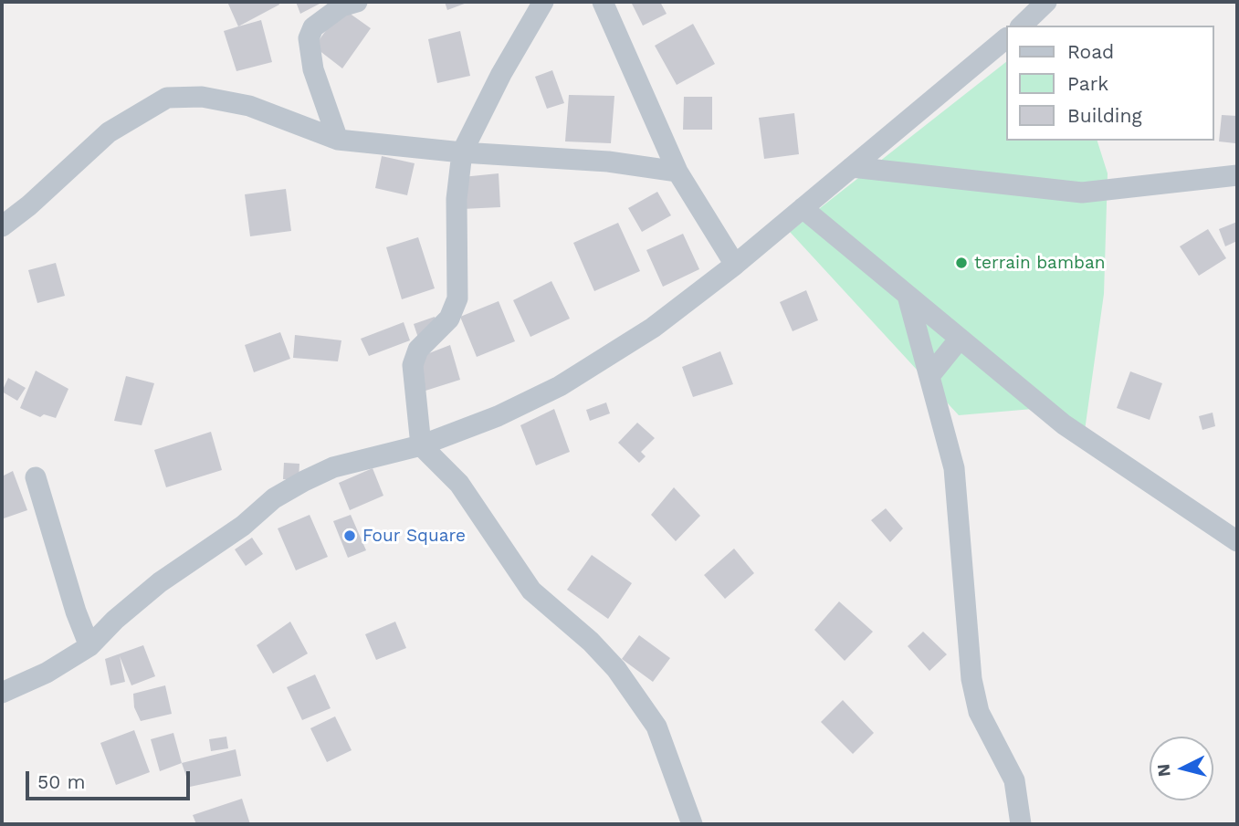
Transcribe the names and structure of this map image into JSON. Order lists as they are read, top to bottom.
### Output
{
  "places": ["terrain bamban", "Four Square"],
  "legend": ["Road", "Park", "Building"],
  "scale_bar": "50 m",
  "north": "left"
}
